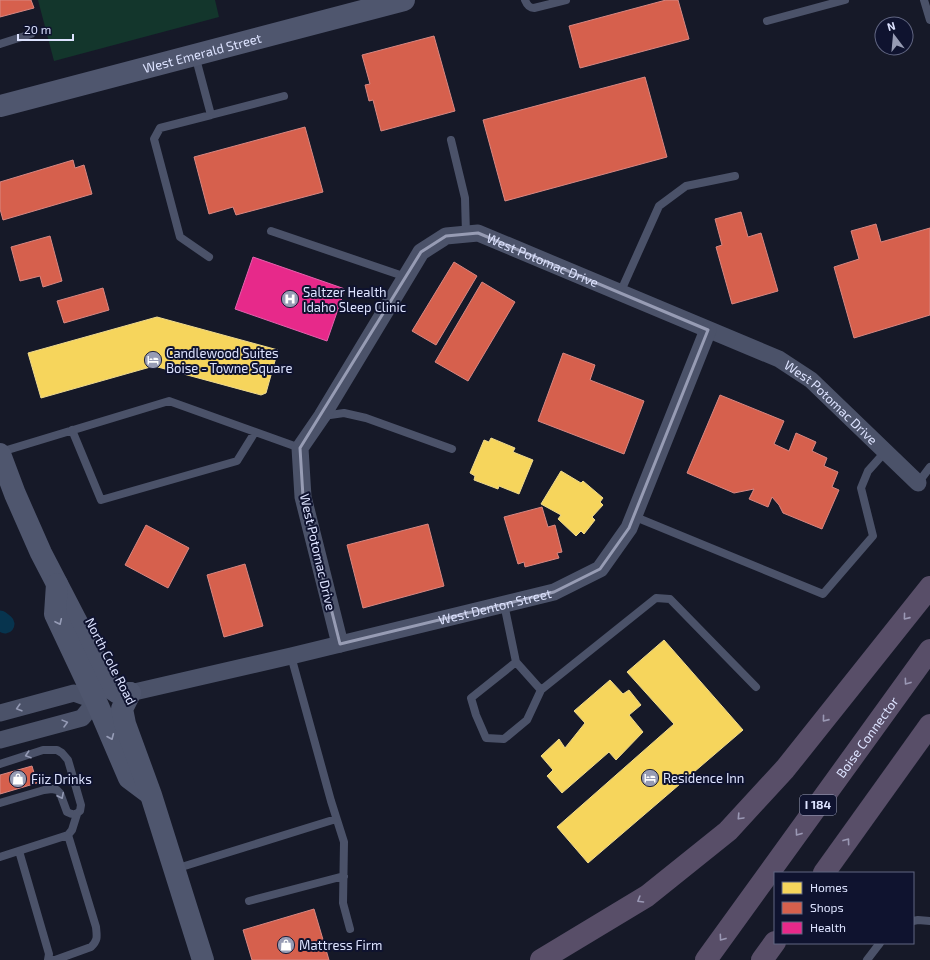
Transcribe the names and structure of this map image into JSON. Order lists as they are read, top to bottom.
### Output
{
  "streets": {
    "highway": ["Boise Connector", "I 184"],
    "main road": ["West Emerald Street", "North Cole Road"],
    "street": ["West Potomac Drive", "West Denton Street"]
  },
  "crossings": [
    ["West Potomac Drive", "West Denton Street"],
    ["West Denton Street", "North Cole Road"]
  ],
  "places": {
    "hospital": ["Saltzer Health Idaho Sleep Clinic"],
    "hotel": ["Candlewood Suites Boise - Towne Square", "Residence Inn"],
    "shop": ["Fiiz Drinks", "Mattress Firm"]
  },
  "legend": ["Homes", "Shops", "Health"],
  "scale_bar": "20 m",
  "north": "top"
}
